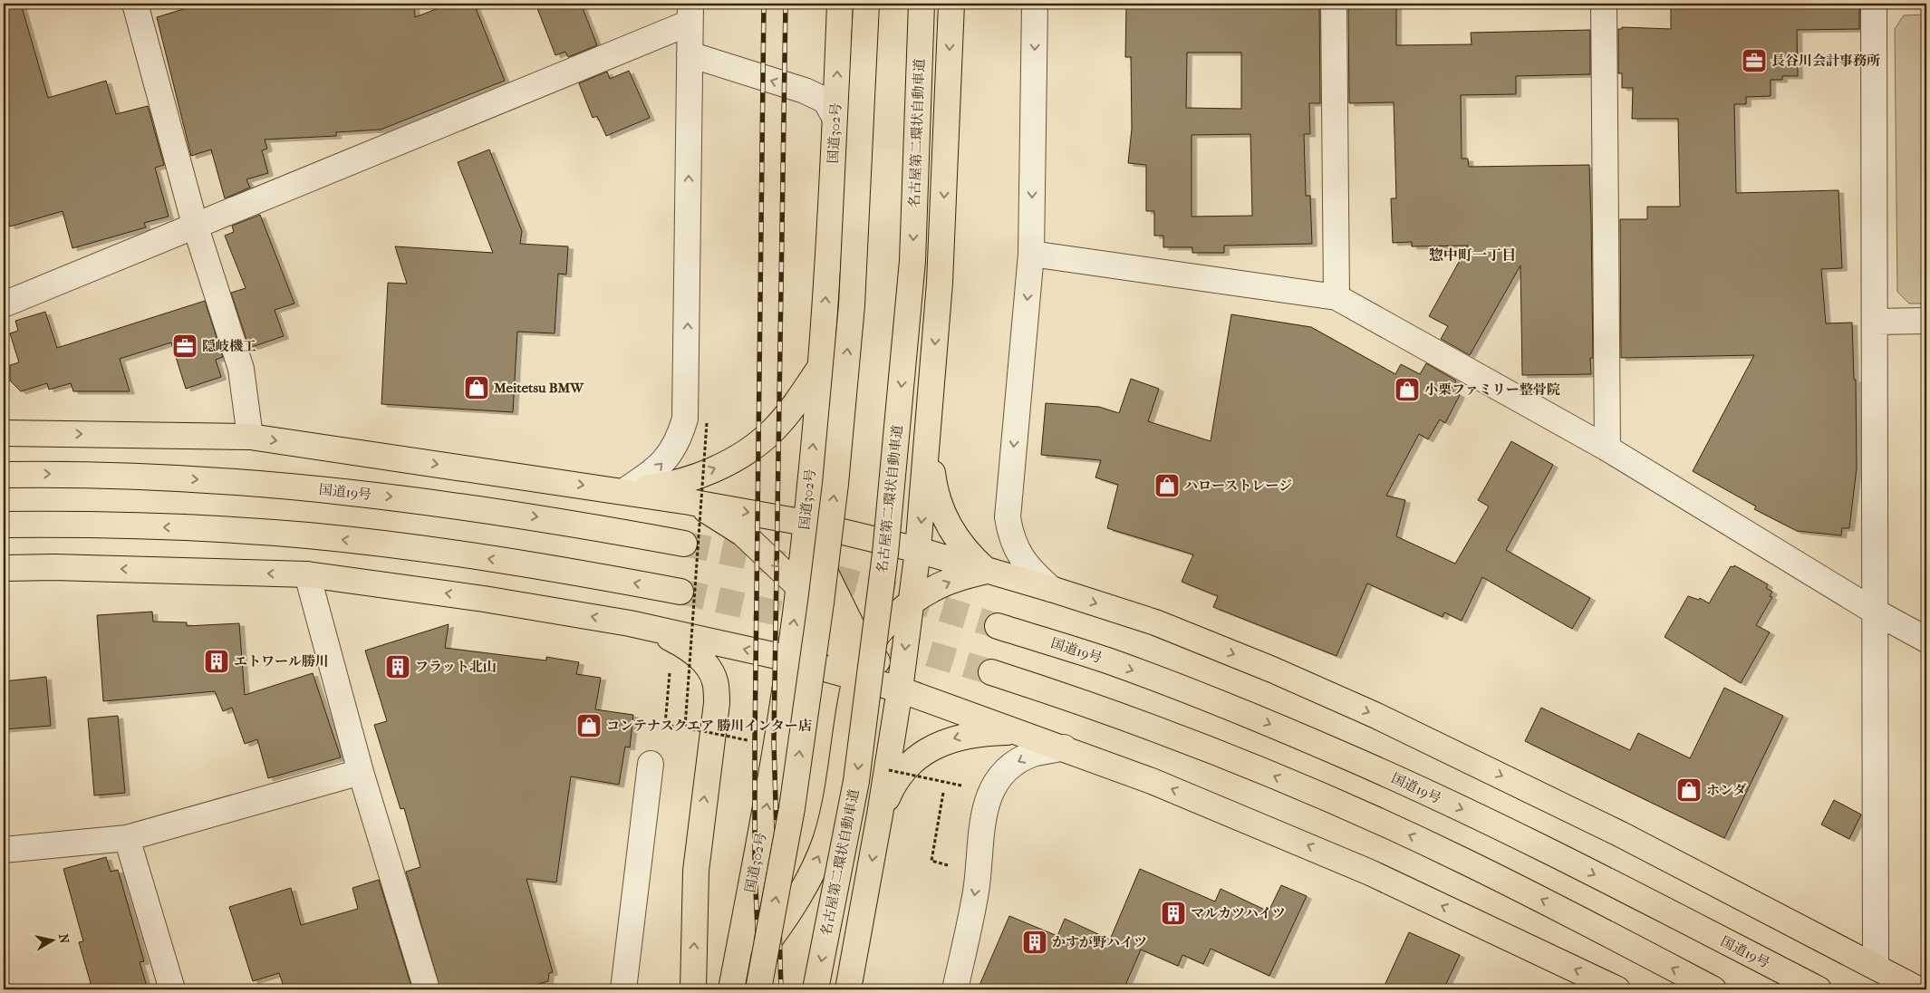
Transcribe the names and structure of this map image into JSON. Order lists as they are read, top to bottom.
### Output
{
  "streets": {
    "highway": ["国道302号", "名古屋第二環状自動車道", "国道19号"]
  },
  "districts": ["惣中町一丁目"],
  "places": {
    "office": ["長谷川会計事務所", "隠岐機工"],
    "shop": [
      "Meitetsu BMW",
      "小栗ファミリー整骨院",
      "ハローストレージ",
      "コンテナスクエア 勝川インター店",
      "ホンダ"
    ],
    "building": [
      "エトワール勝川",
      "フラット北山",
      "マルカツハイツ",
      "かすが野ハイツ"
    ]
  },
  "north": "right"
}
